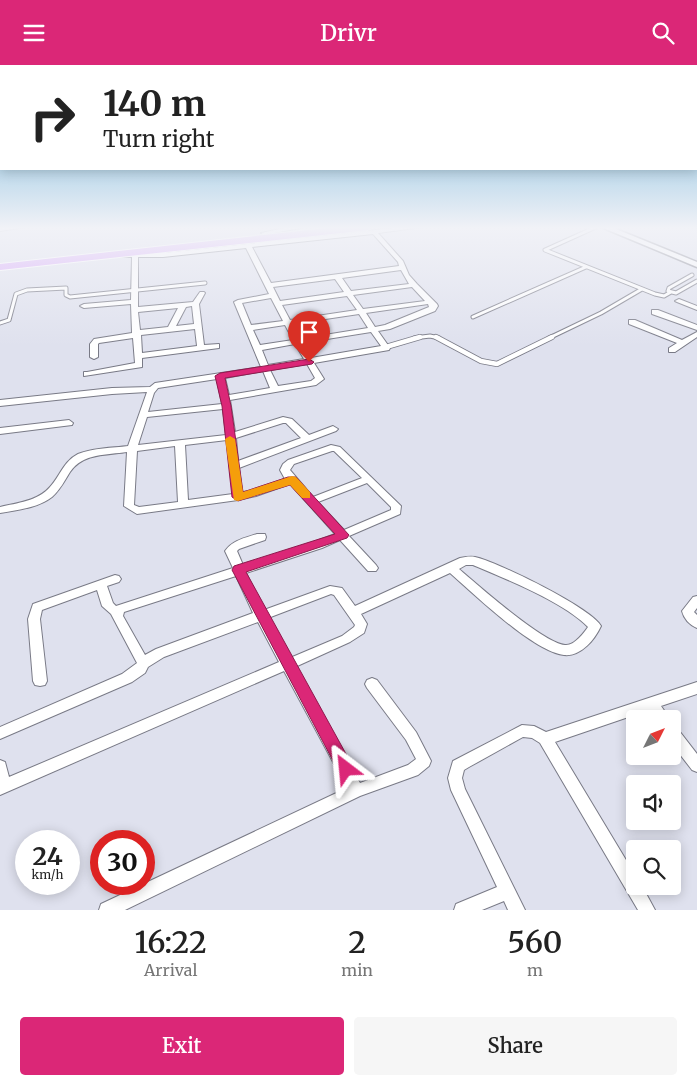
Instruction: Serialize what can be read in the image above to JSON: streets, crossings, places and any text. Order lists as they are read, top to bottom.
{
  "north": "top right",
  "page": {
    "header": "Drivr",
    "turn": ["140 m", "Turn right"],
    "speed": "24 km/h",
    "limit": "30",
    "eta": [
      "16:22",
      "Arrival",
      "2",
      "min",
      "560",
      "m"
    ],
    "buttons": ["Exit", "Share"]
  }
}
